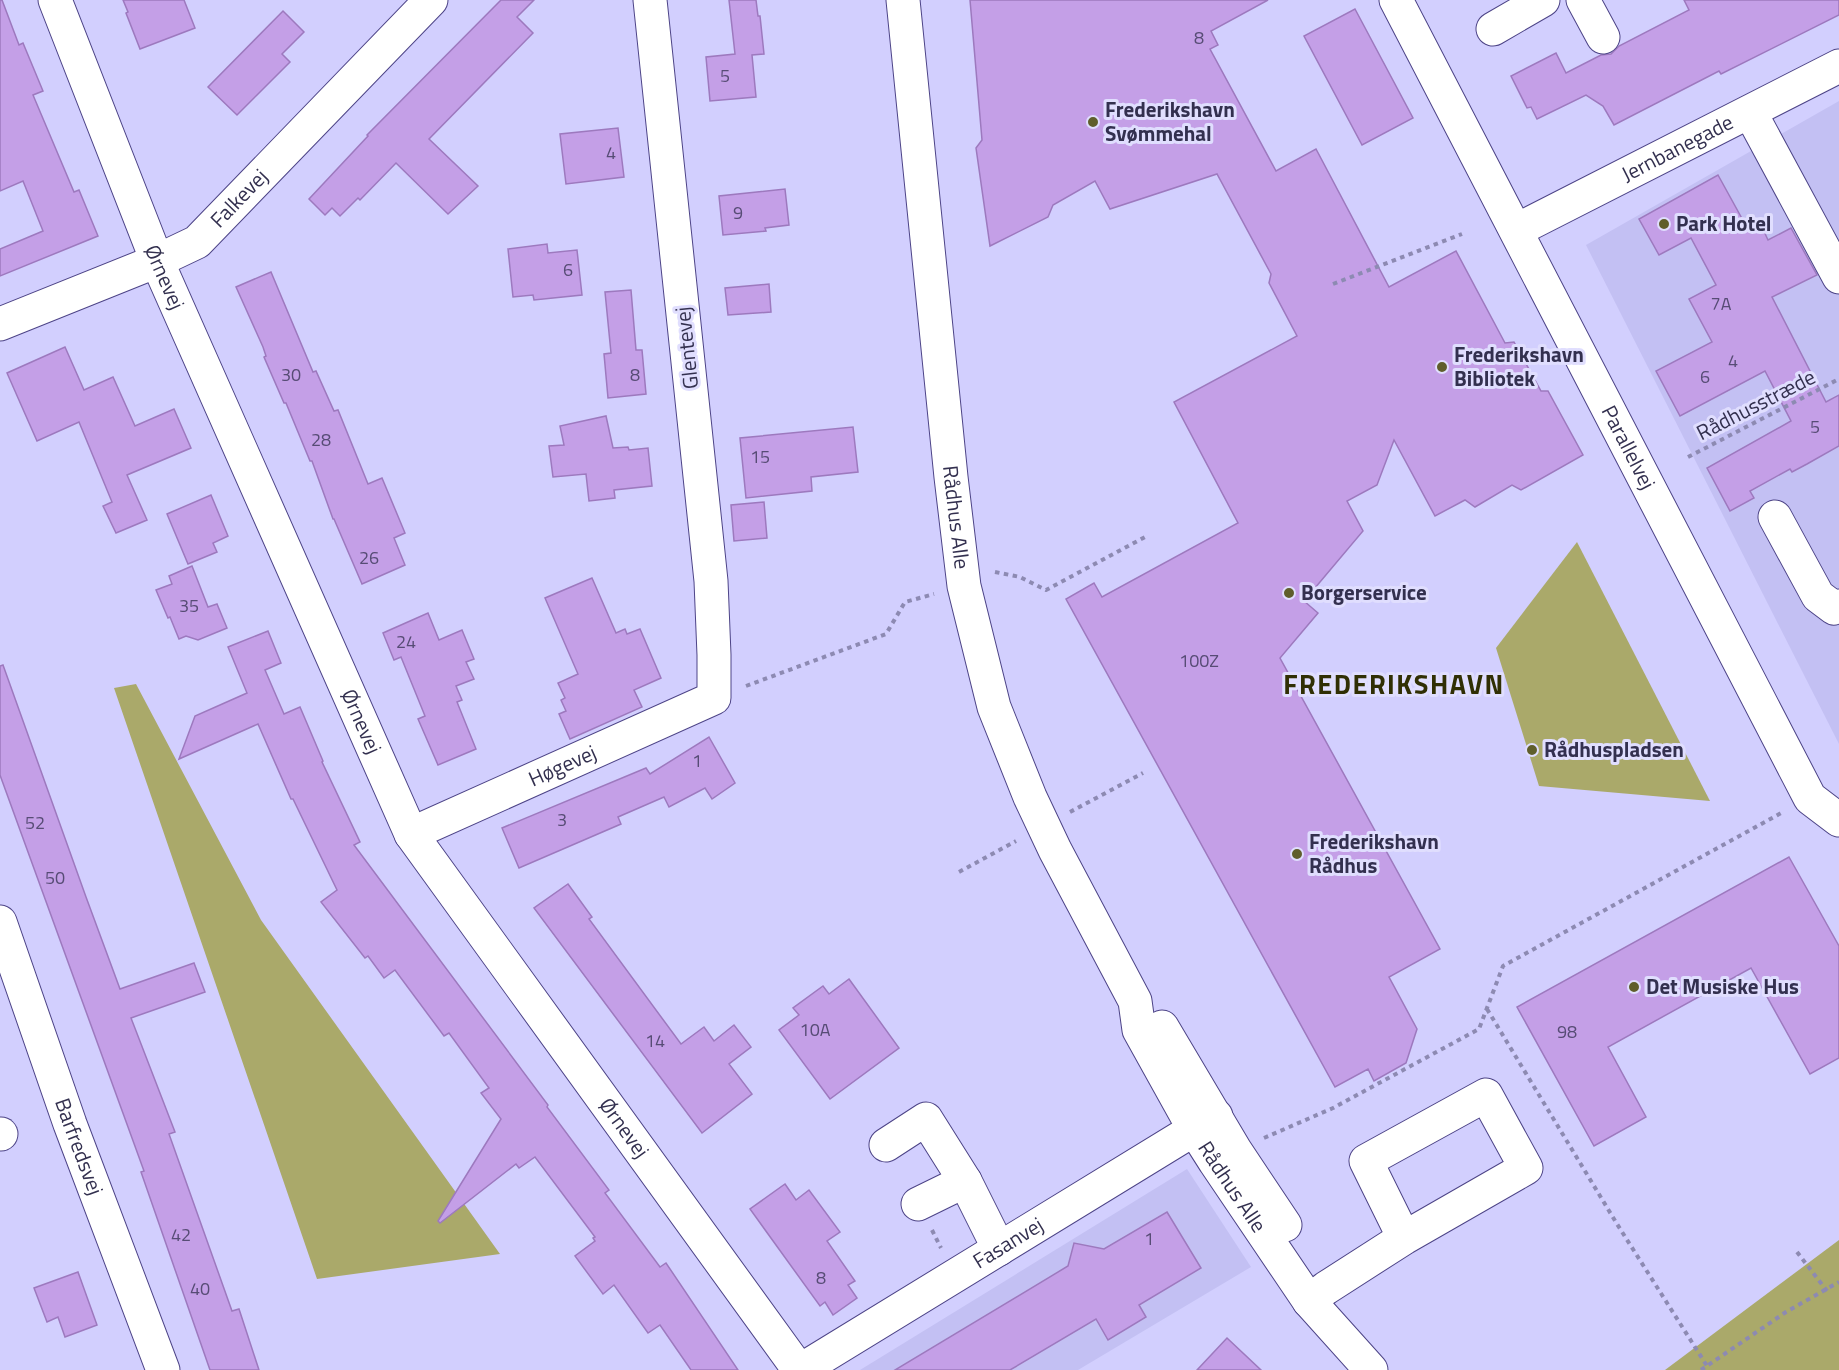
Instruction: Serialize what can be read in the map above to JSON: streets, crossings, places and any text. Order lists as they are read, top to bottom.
{
  "streets": {
    "street": [
      "Jernbanegade",
      "Falkevej",
      "Ørnevej",
      "Glentevej",
      "Parallelvej",
      "Rådhus Alle",
      "Høgevej",
      "Barfredsvej",
      "Fasanvej"
    ],
    "path": ["Rådhusstræde"]
  },
  "crossings": [
    ["Jernbanegade", "Parallelvej"],
    ["Falkevej", "Ørnevej"],
    ["Ørnevej", "Høgevej"],
    ["Ørnevej", "Fasanvej"],
    ["Glentevej", "Høgevej"],
    ["Rådhus Alle", "Fasanvej"]
  ],
  "districts": ["FREDERIKSHAVN"],
  "places": [
    "Frederikshavn Svømmehal",
    "Park Hotel",
    "Frederikshavn Bibliotek",
    "Borgerservice",
    "Rådhuspladsen",
    "Frederikshavn Rådhus",
    "Det Musiske Hus"
  ],
  "house_numbers": [
    "8",
    "5",
    "4",
    "9",
    "6",
    "7A",
    "4",
    "30",
    "8",
    "6",
    "5",
    "28",
    "15",
    "26",
    "35",
    "24",
    "100Z",
    "1",
    "3",
    "52",
    "50",
    "10A",
    "98",
    "14",
    "42",
    "1",
    "8",
    "40"
  ]
}
